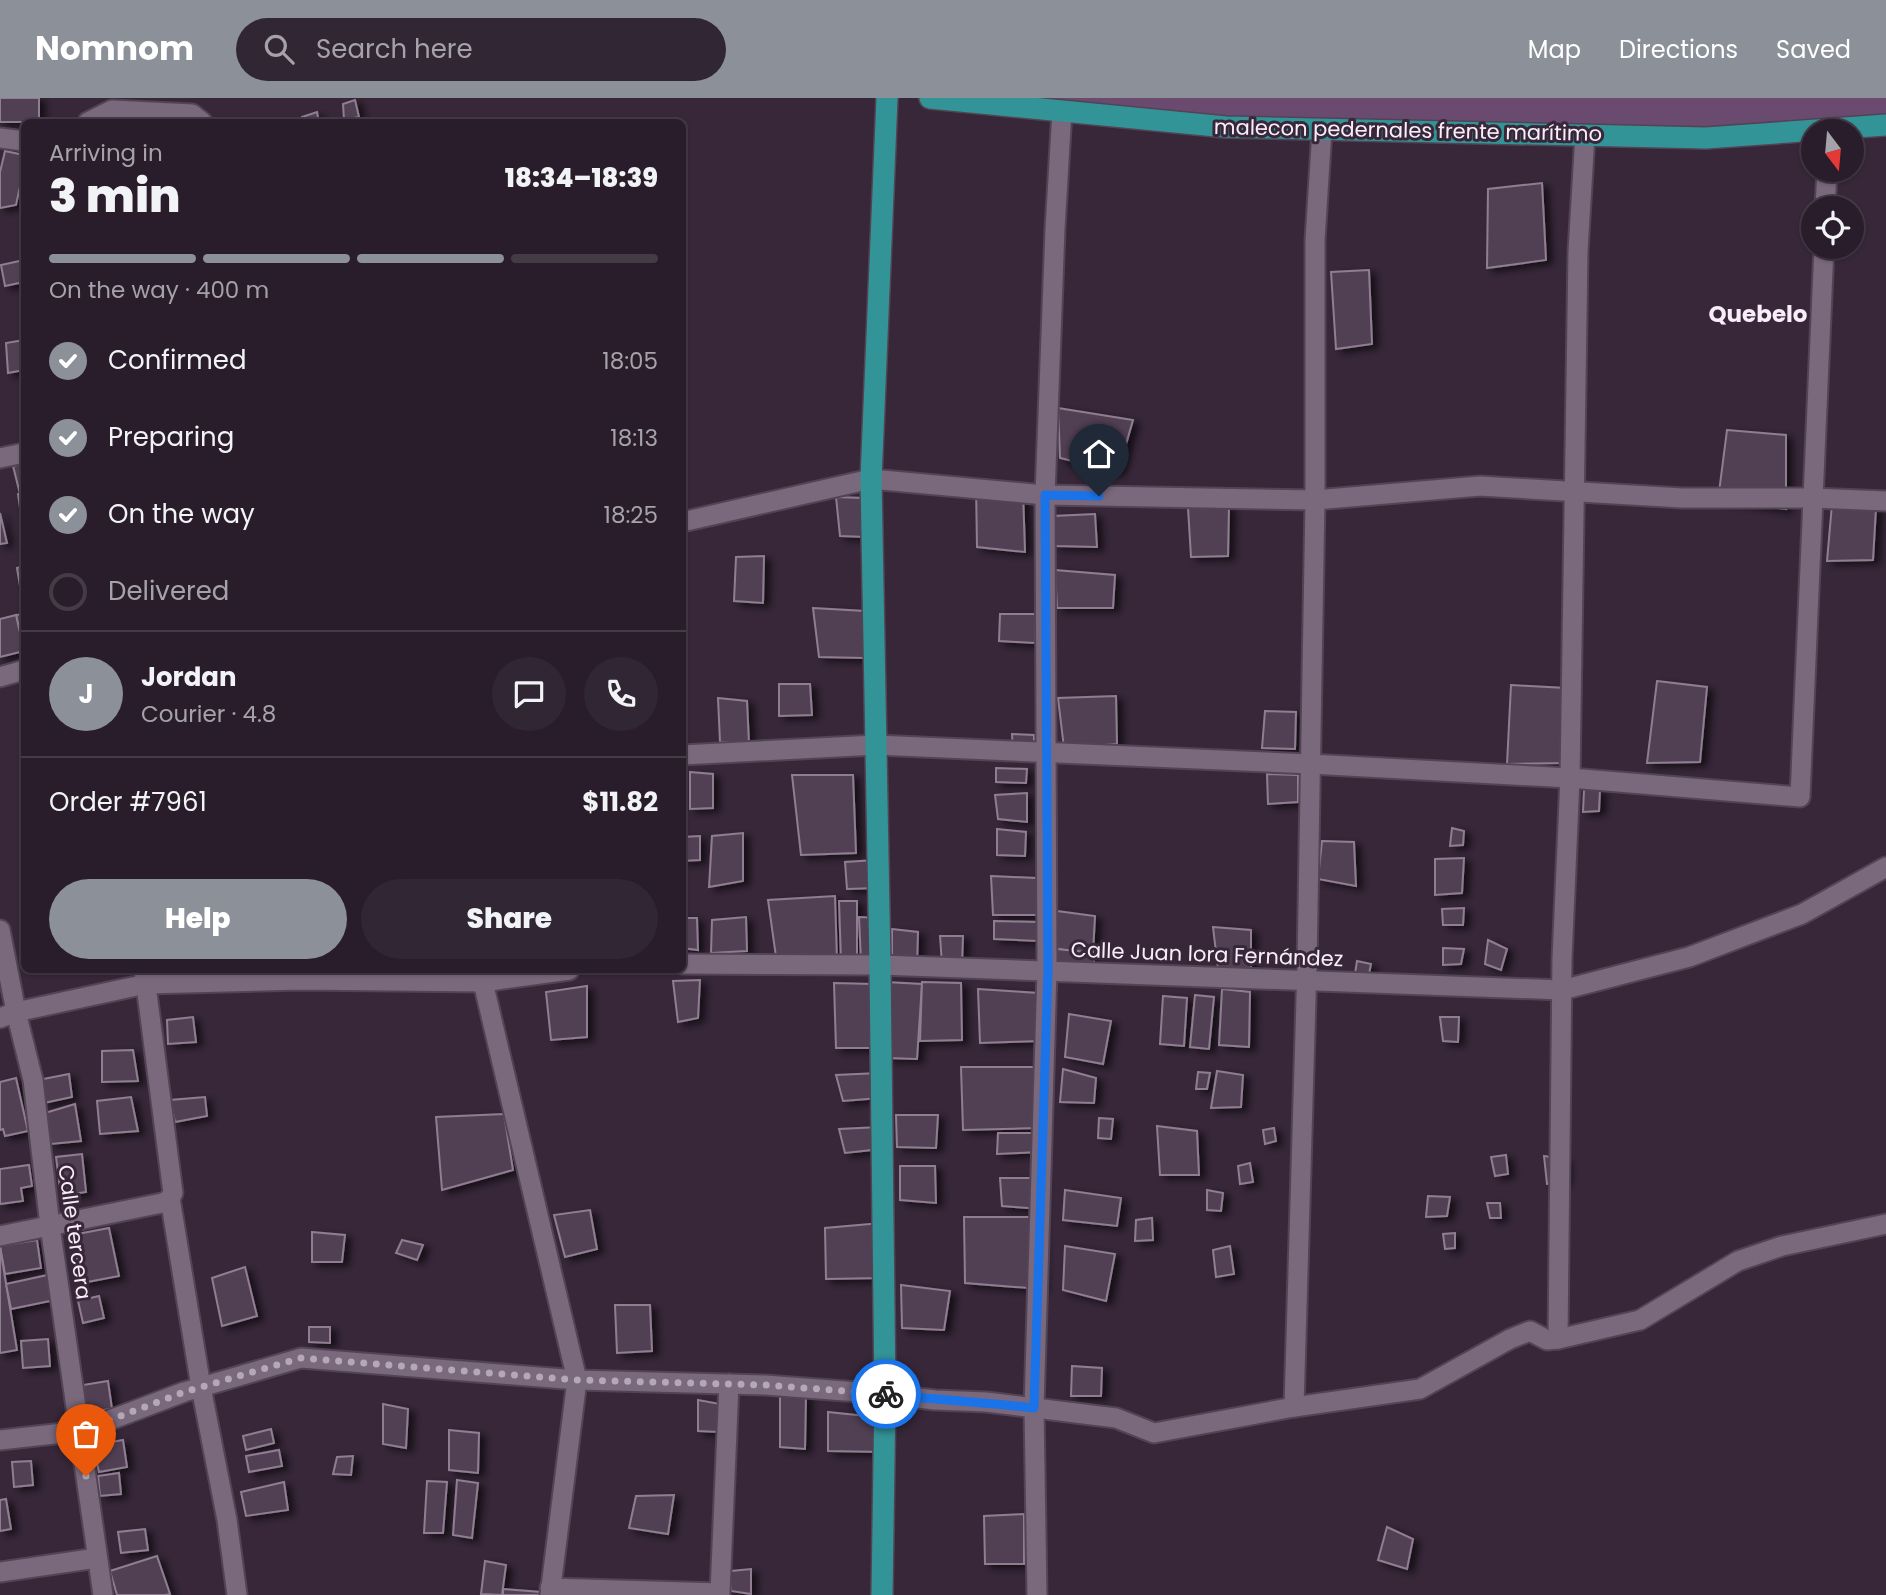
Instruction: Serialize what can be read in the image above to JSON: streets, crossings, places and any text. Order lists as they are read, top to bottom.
{
  "streets": {
    "main road": ["malecon pedernales frente marítimo"],
    "street": ["Calle Juan lora Fernández", "Calle tercera"]
  },
  "districts": ["Quebelo"],
  "north": "bottom",
  "page": {
    "header": "Nomnom",
    "search": "Search here",
    "nav": ["Map", "Directions", "Saved"],
    "heading": ["3 min", "Arriving in", "18:34–18:39"],
    "panel": [
      "Jordan",
      "Courier · 4.8",
      "Order #7961",
      "$11.82"
    ],
    "bar": "On the way · 400 m",
    "list": [
      ["Confirmed", "18:05"],
      ["Preparing", "18:13"],
      ["On the way", "18:25"],
      "Delivered"
    ],
    "round": "J",
    "buttons": ["Help", "Share"]
  }
}
